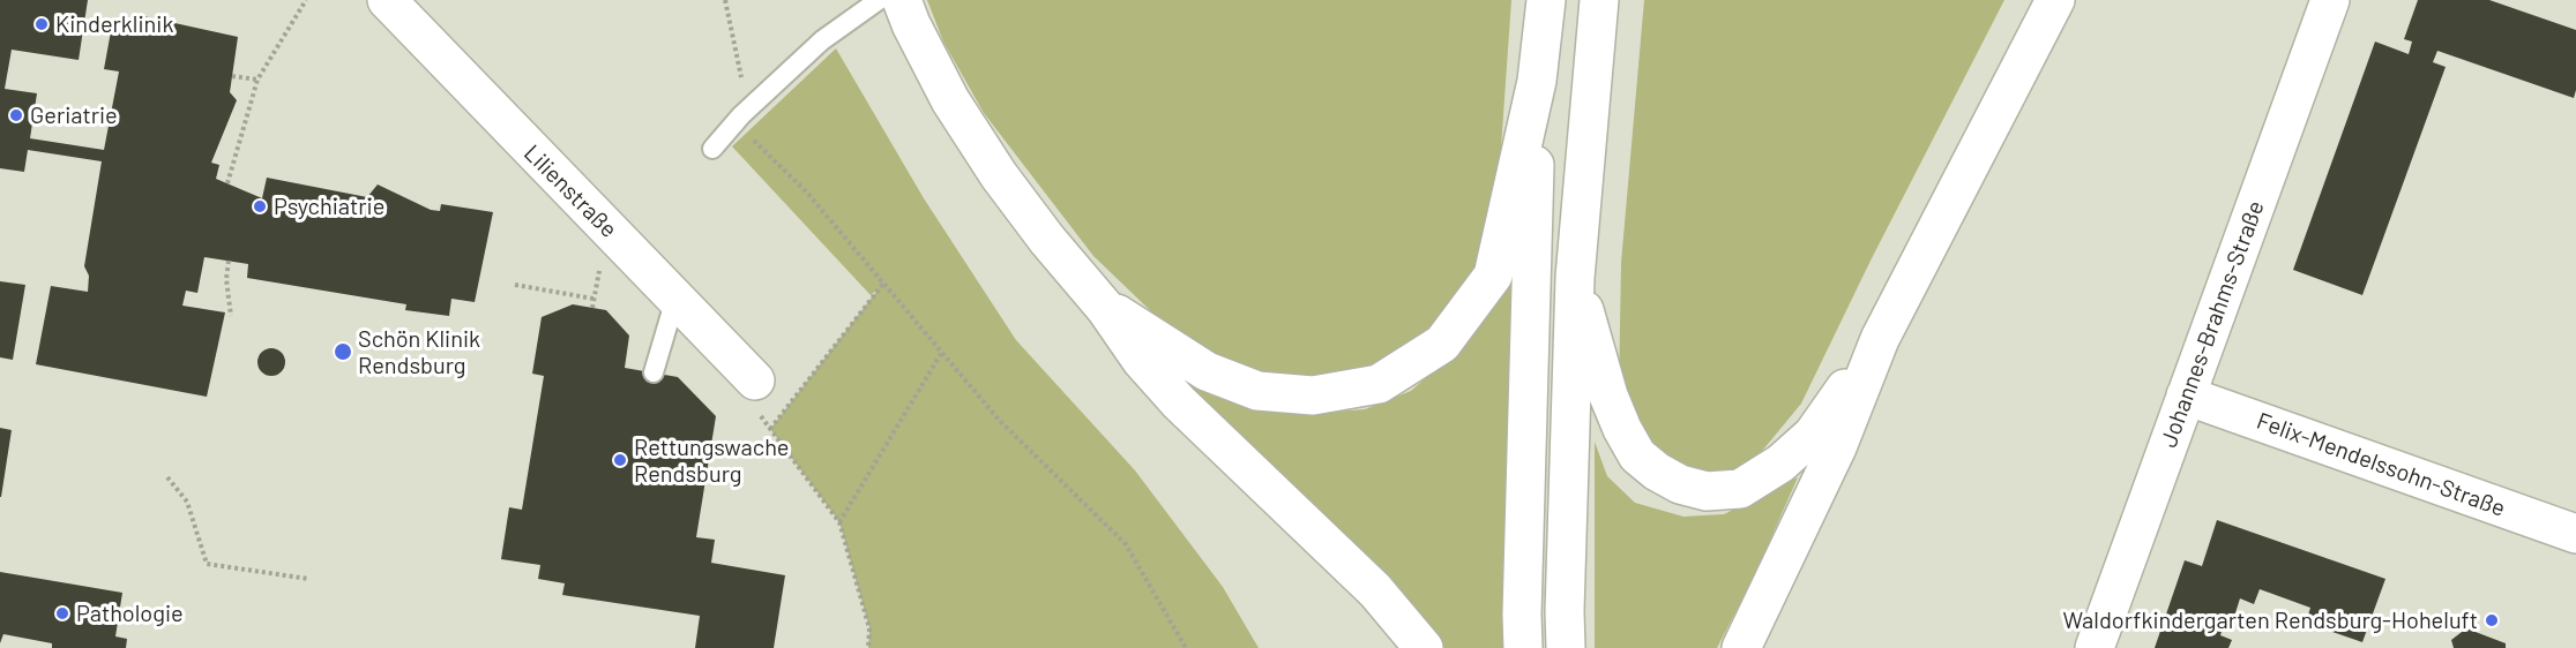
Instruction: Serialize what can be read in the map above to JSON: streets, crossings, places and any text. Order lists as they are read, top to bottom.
{
  "streets": {
    "main road": ["Lilienstraße", "Johannes-Brahms-Straße", "Felix-Mendelssohn-Straße"]
  },
  "crossings": [
    ["Johannes-Brahms-Straße", "Felix-Mendelssohn-Straße"]
  ],
  "places": [
    "Kinderklinik",
    "Geriatrie",
    "Psychiatrie",
    "Schön Klinik Rendsburg",
    "Rettungswache Rendsburg",
    "Pathologie",
    "Waldorfkindergarten Rendsburg-Hoheluft"
  ]
}
